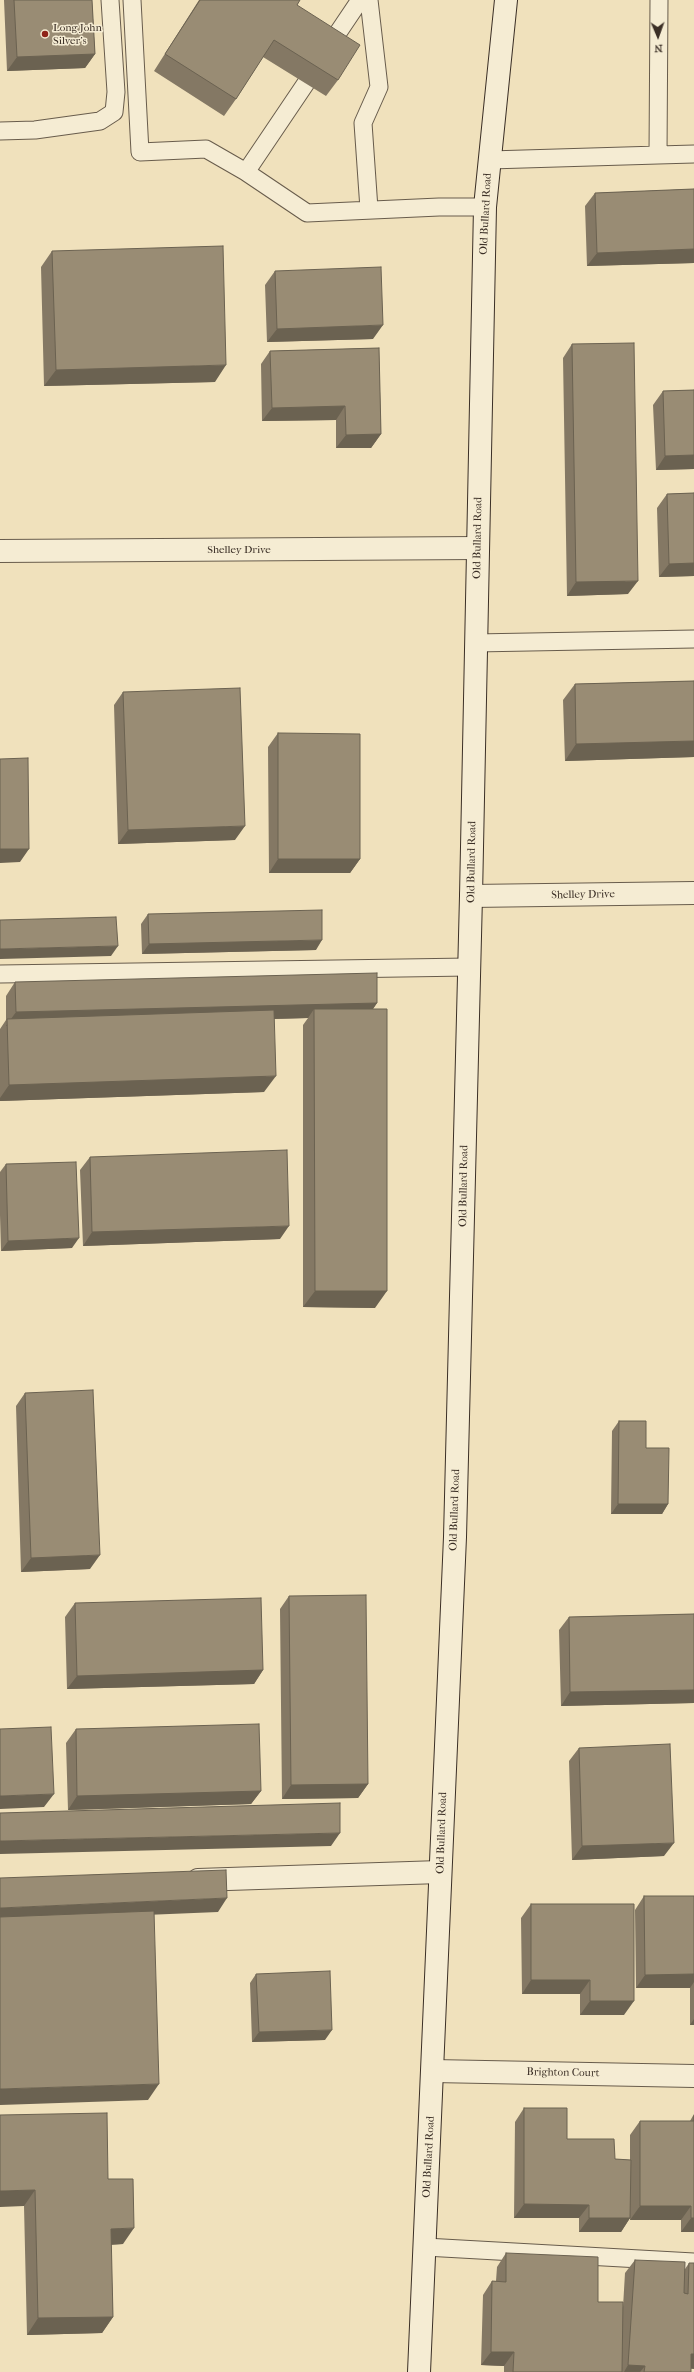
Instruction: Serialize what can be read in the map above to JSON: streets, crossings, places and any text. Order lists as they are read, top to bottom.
{
  "streets": {
    "street": ["Old Bullard Road", "Shelley Drive", "Brighton Court"]
  },
  "crossings": [
    ["Old Bullard Road", "Shelley Drive"],
    ["Old Bullard Road", "Brighton Court"]
  ],
  "places": ["Long John Silver's"],
  "north": "bottom"
}
